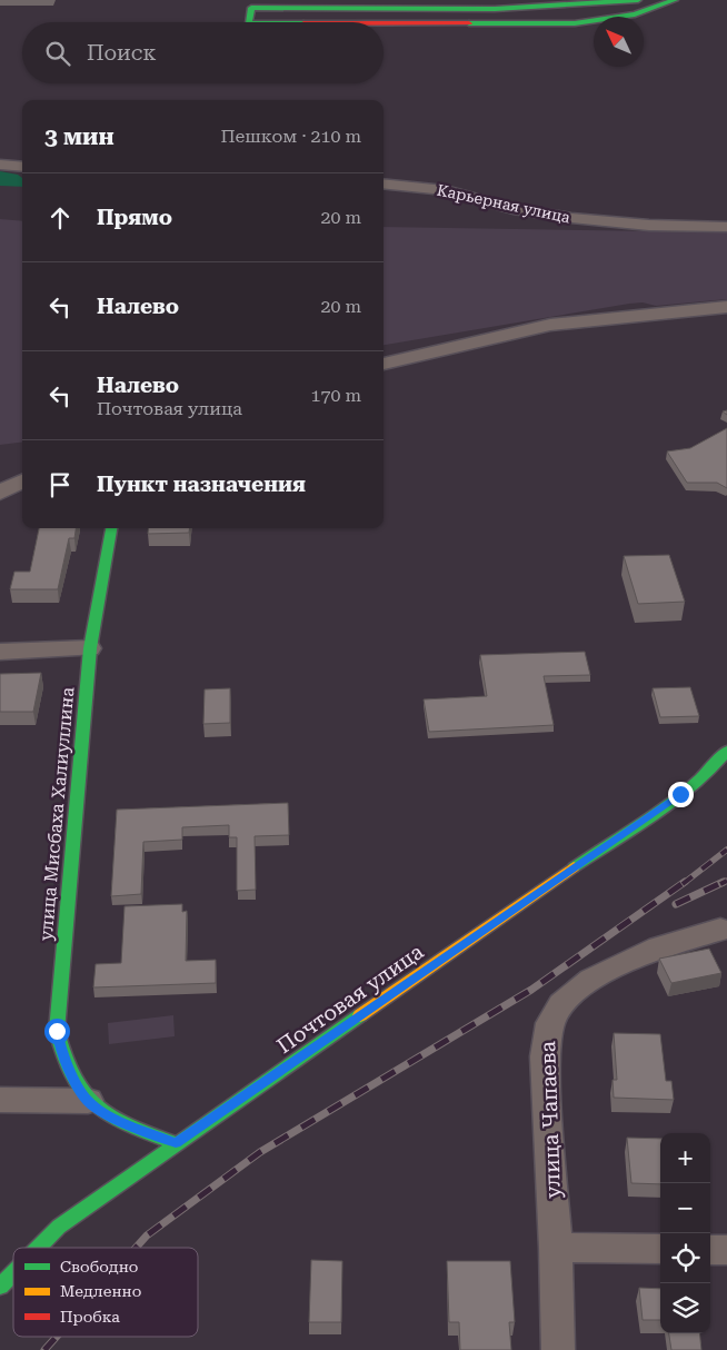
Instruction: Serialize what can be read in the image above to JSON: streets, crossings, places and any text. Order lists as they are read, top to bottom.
{
  "streets": {
    "main road": ["улица Мисбаха Халиуллина", "Почтовая улица"],
    "street": ["Карьерная улица", "улица Чапаева"]
  },
  "legend": ["Свободно", "Медленно", "Пробка"],
  "north": "top left",
  "page": {
    "search": "Поиск",
    "heading": ["3 мин", "Пешком · 210 m"],
    "list": [
      ["Прямо", "20 m"],
      ["Налево", "20 m"],
      ["Налево", "Почтовая улица", "170 m"],
      "Пункт назначения"
    ],
    "map_buttons": ["+", "−"]
  }
}
